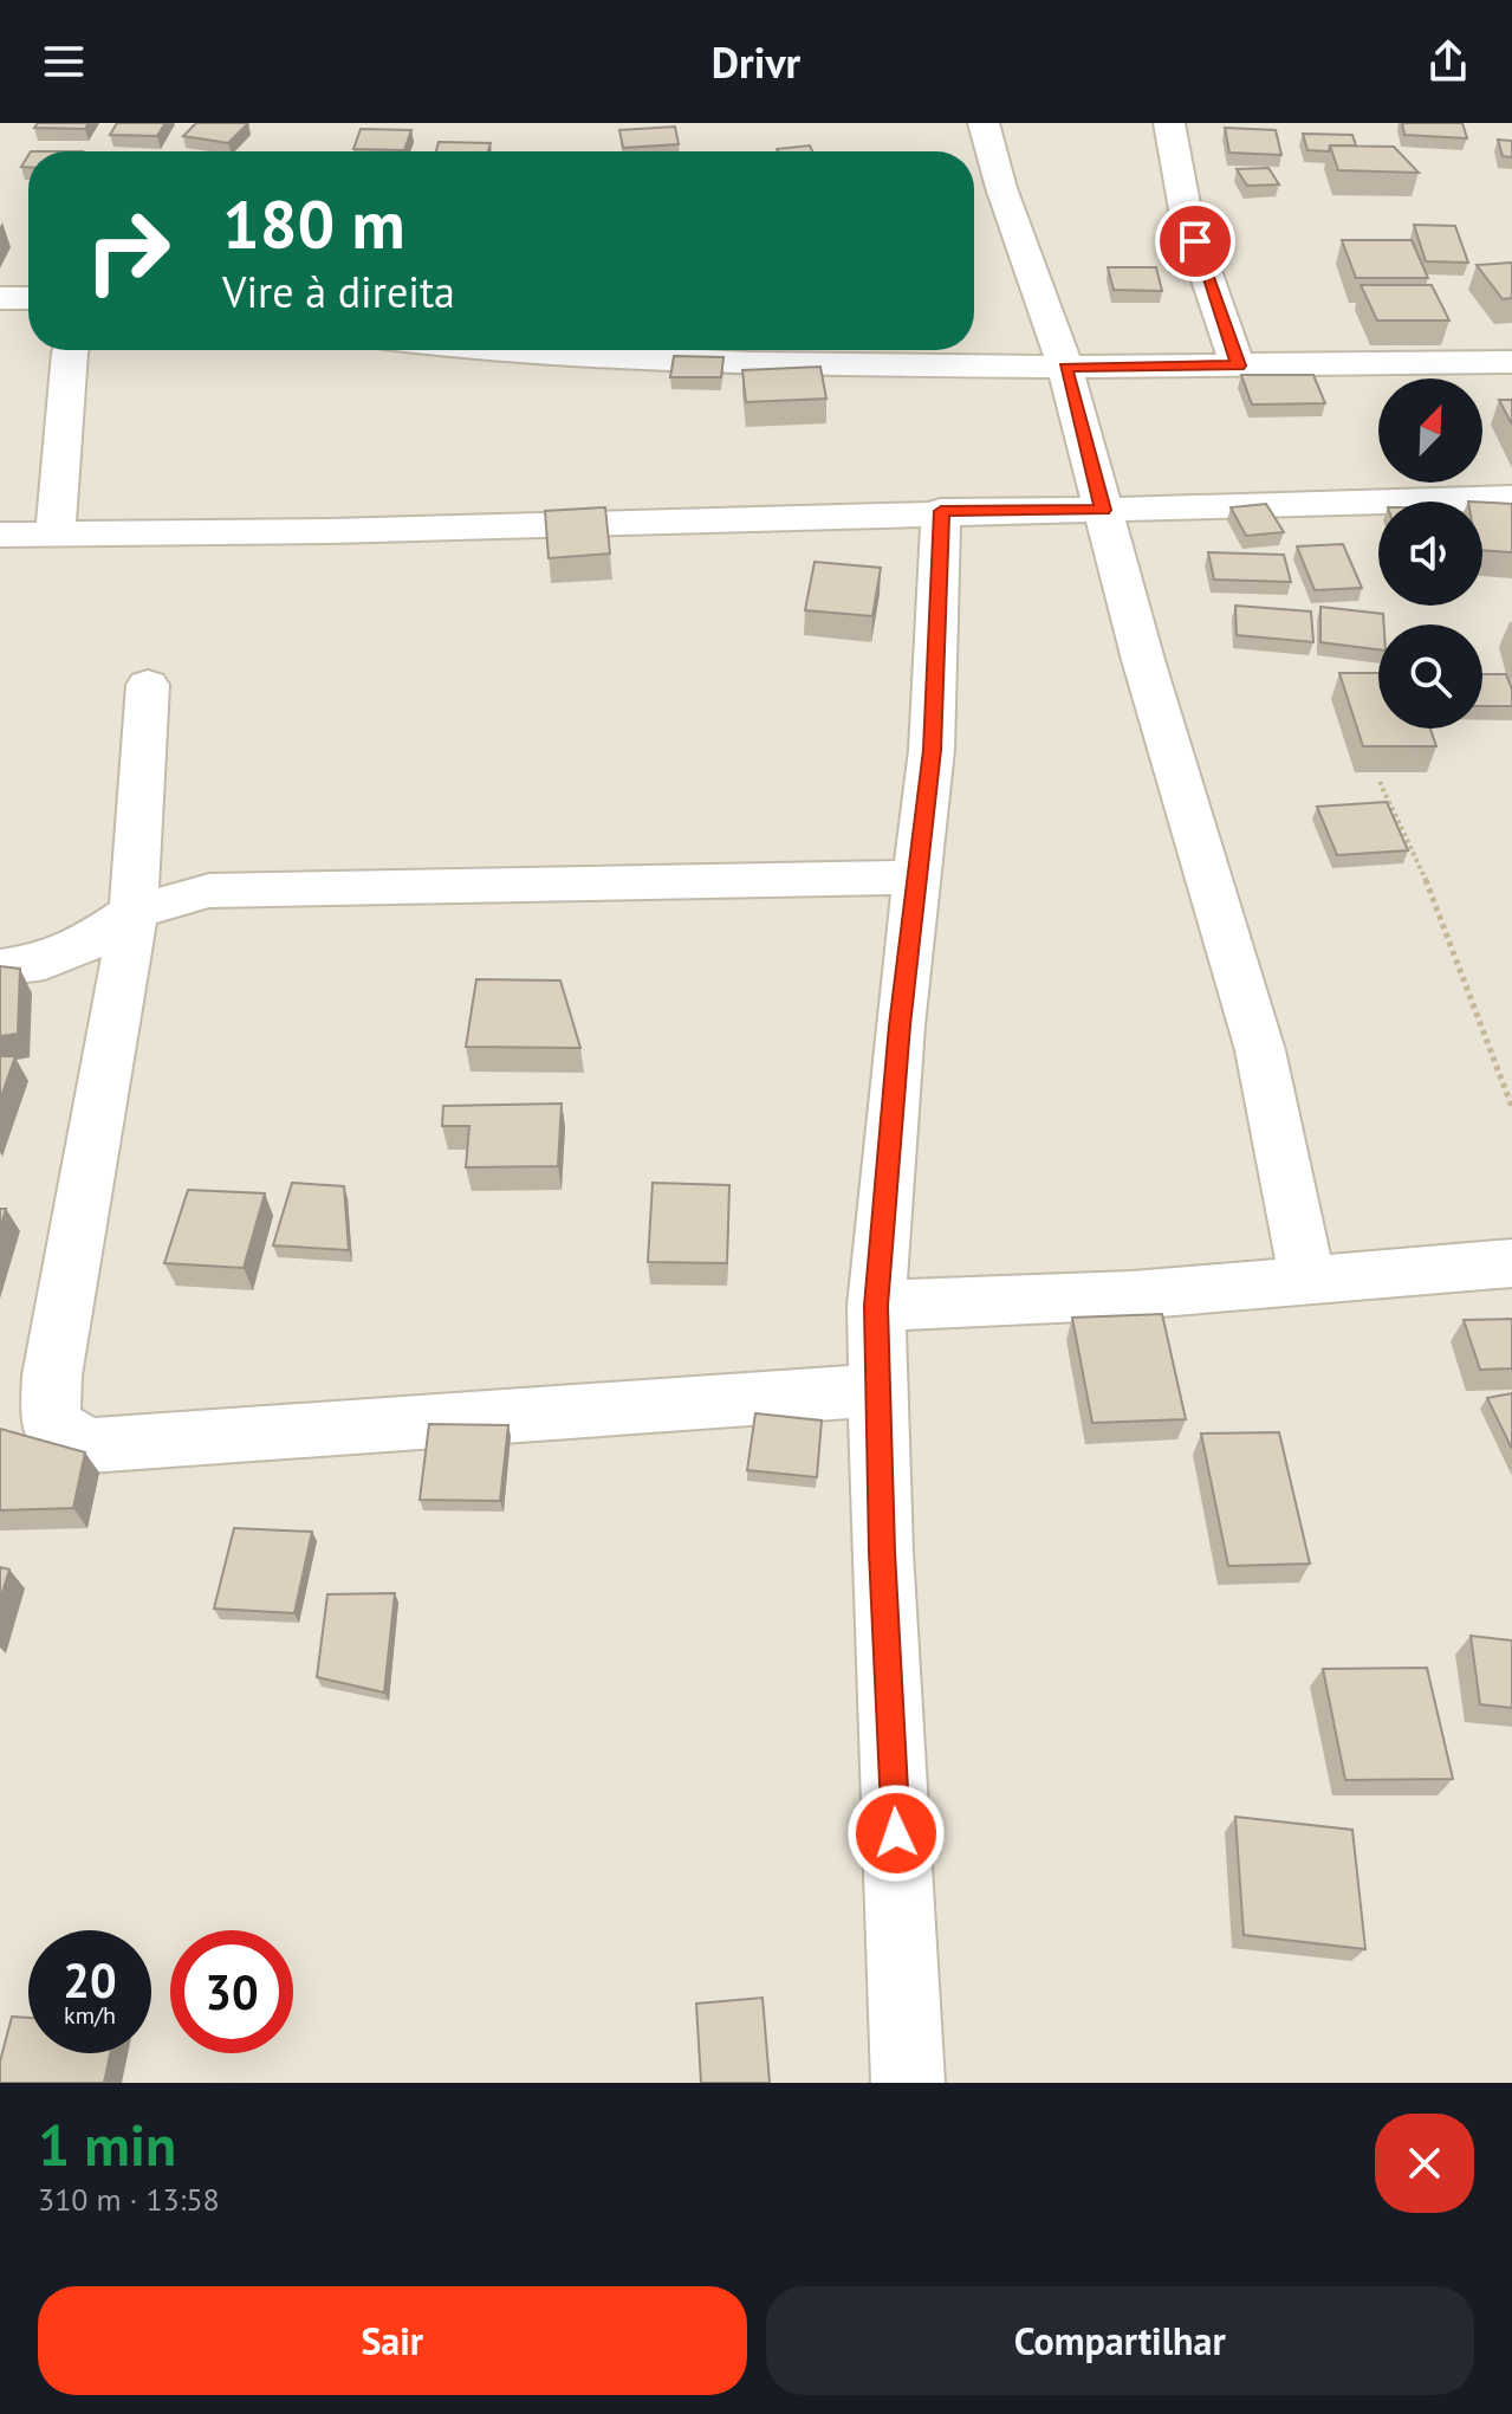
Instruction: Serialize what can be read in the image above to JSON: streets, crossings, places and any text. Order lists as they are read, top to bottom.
{
  "north": "top right",
  "page": {
    "header": "Drivr",
    "turn": ["180 m", "Vire à direita"],
    "speed": "20 km/h",
    "limit": "30",
    "heading": ["1 min", "310 m · 13:58"],
    "buttons": ["Sair", "Compartilhar"]
  }
}
